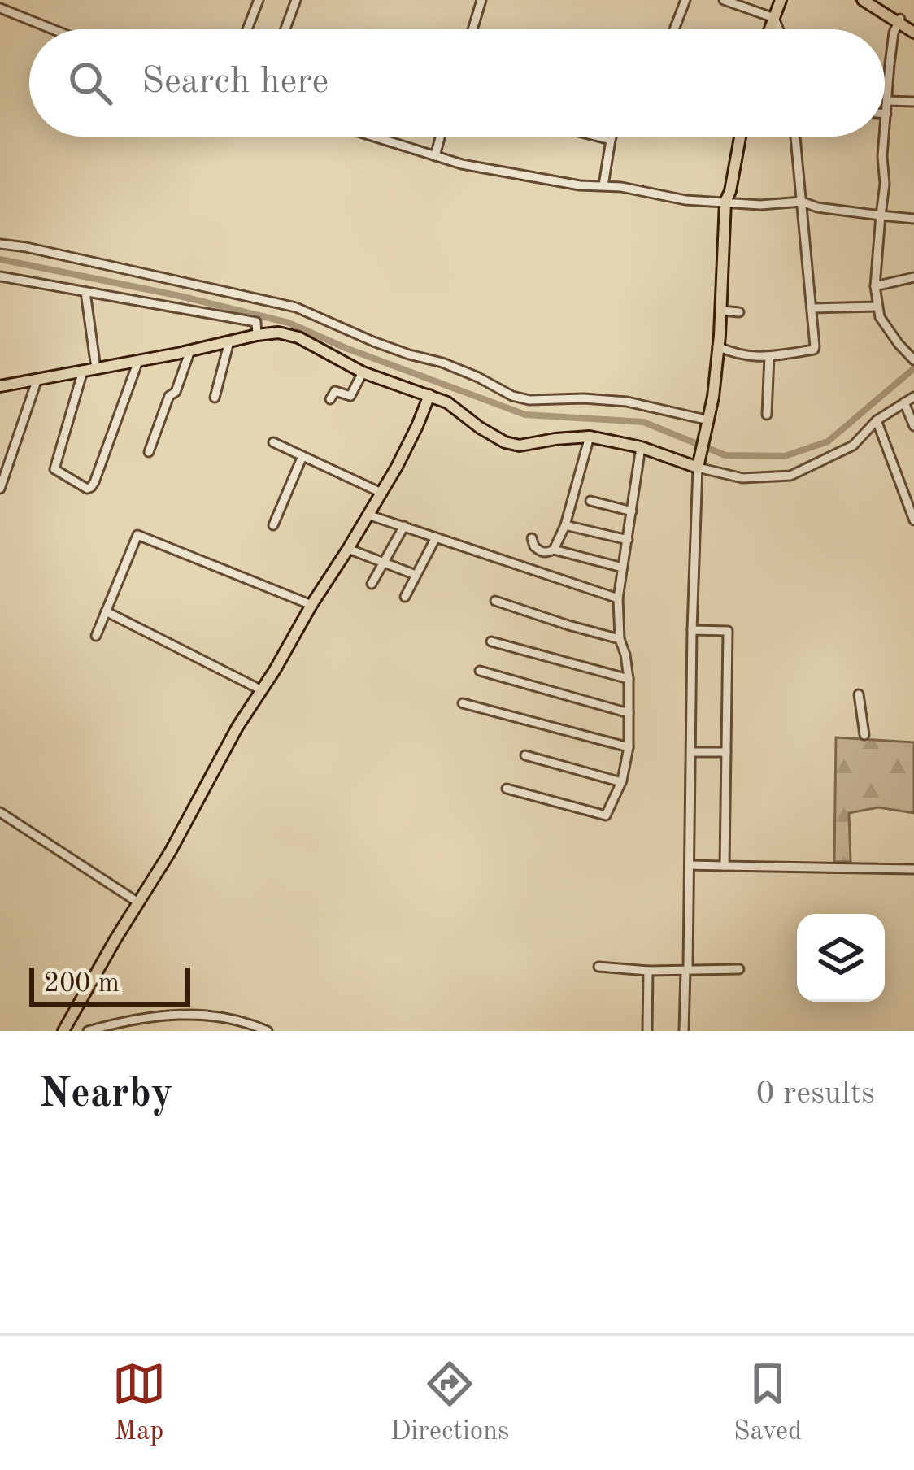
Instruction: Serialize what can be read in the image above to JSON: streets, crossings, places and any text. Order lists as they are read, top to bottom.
{
  "scale_bar": "200 m",
  "page": {
    "search": "Search here",
    "scale": "200 m",
    "heading": ["Nearby", "0 results"],
    "nav": ["Map", "Directions", "Saved"]
  }
}
